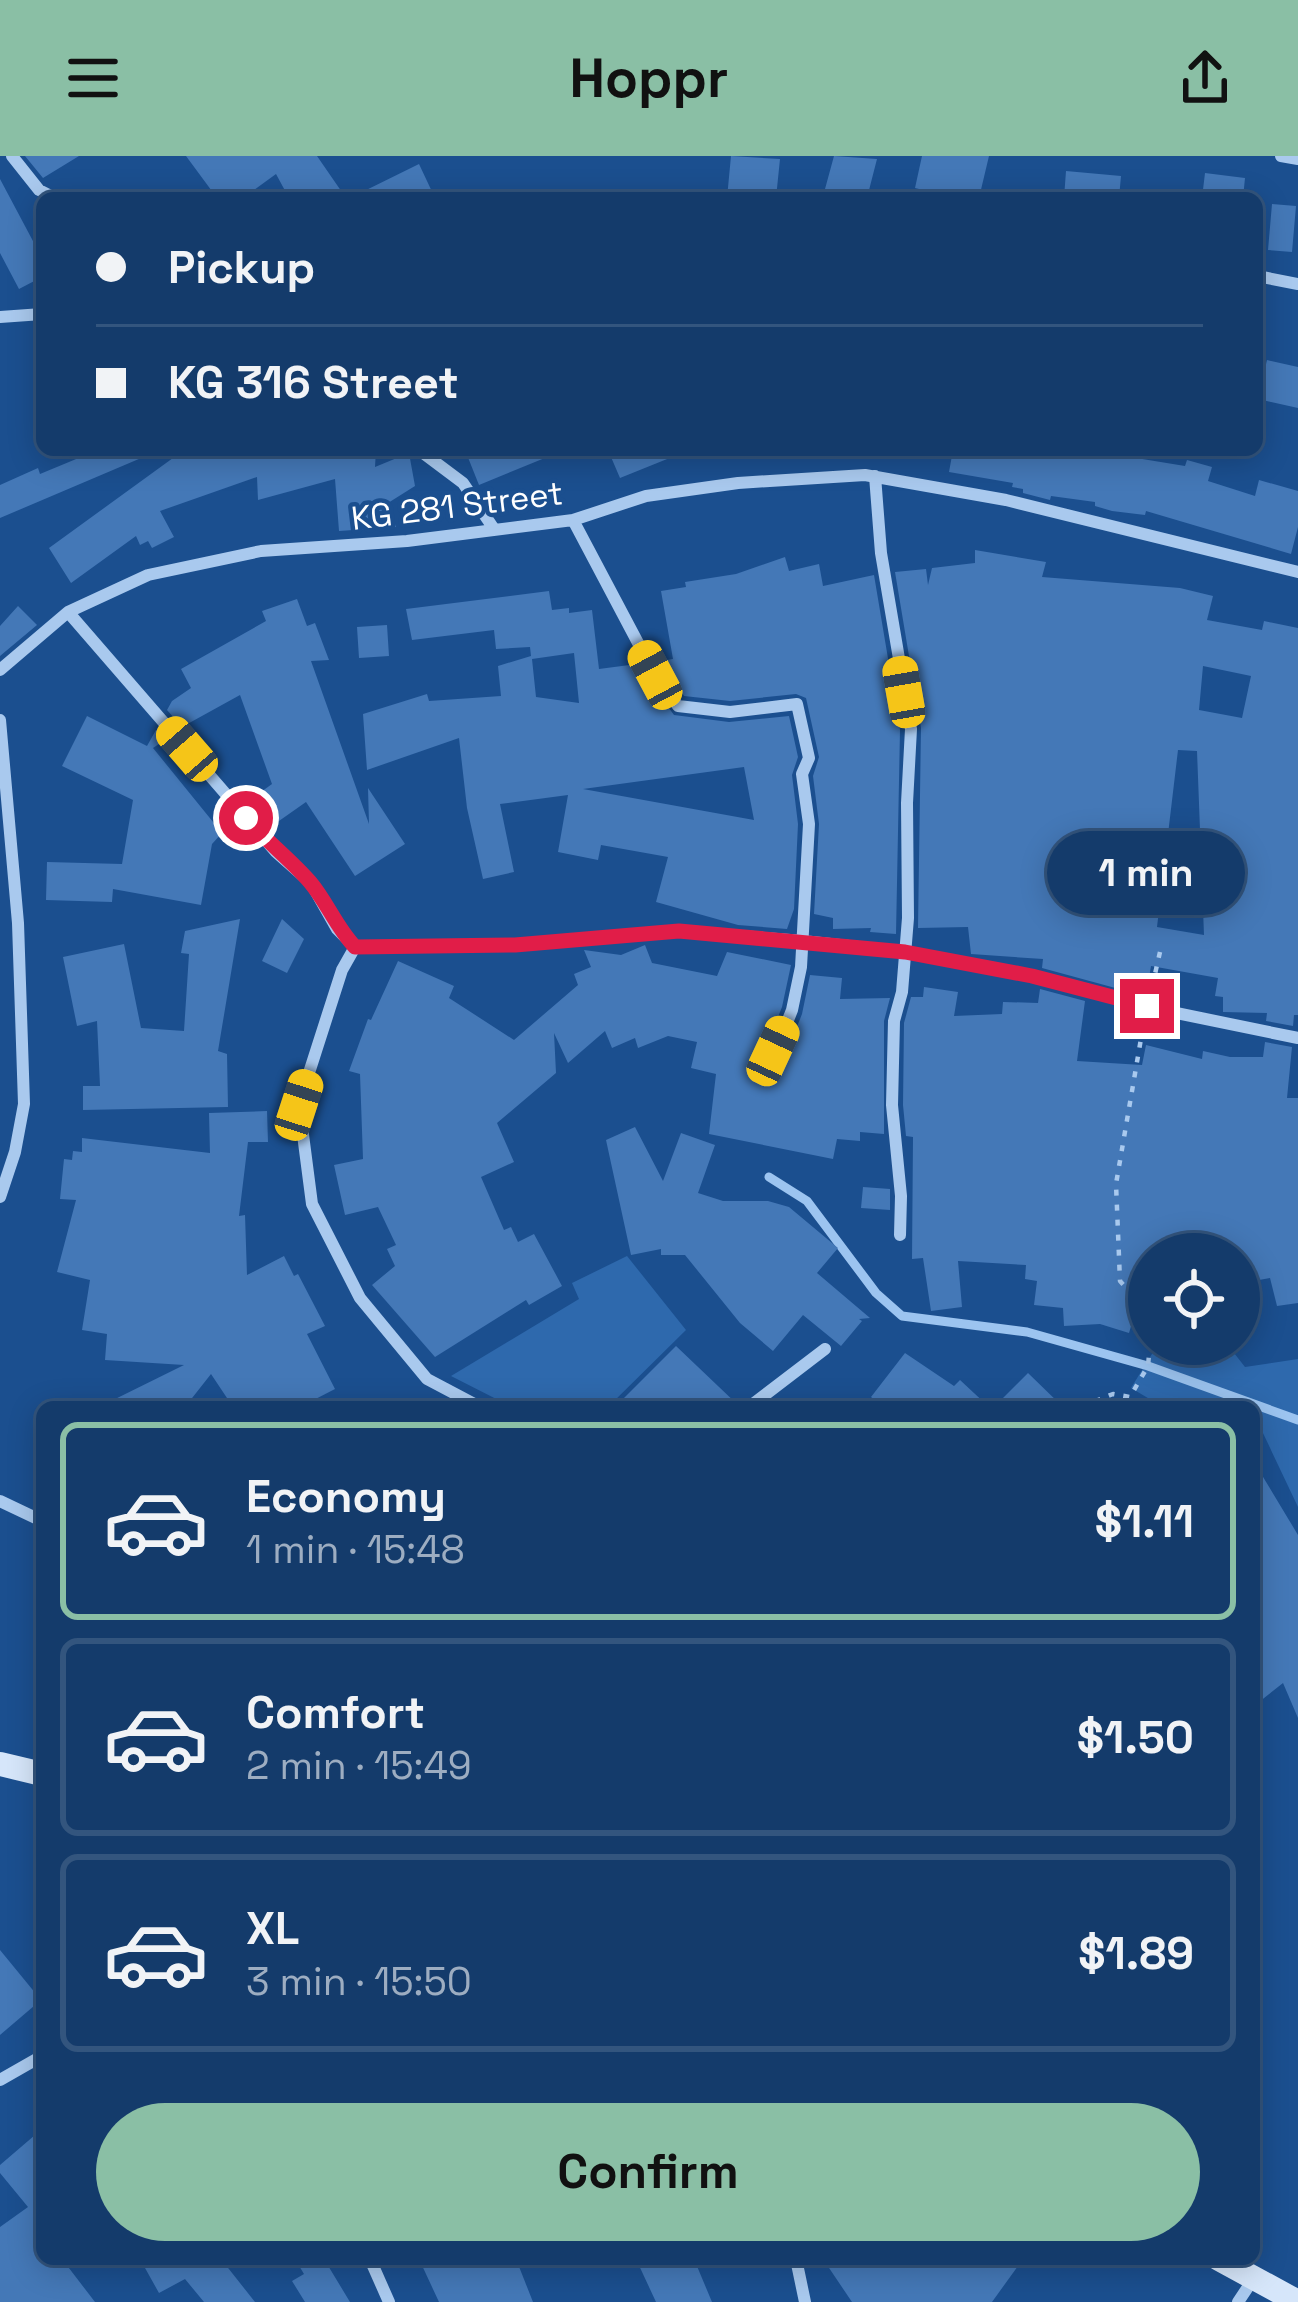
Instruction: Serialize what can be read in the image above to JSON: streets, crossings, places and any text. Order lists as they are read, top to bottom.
{
  "streets": {
    "street": ["KG 281 Street"]
  },
  "page": {
    "header": "Hoppr",
    "banner": ["Pickup", "KG 316 Street"],
    "bubble": "1 min",
    "list": [
      {
        "name": "Economy",
        "note": "1 min · 15:48",
        "value": "$1.11"
      },
      {
        "name": "Comfort",
        "note": "2 min · 15:49",
        "value": "$1.50"
      },
      {
        "name": "XL",
        "note": "3 min · 15:50",
        "value": "$1.89"
      }
    ],
    "buttons": "Confirm"
  }
}
